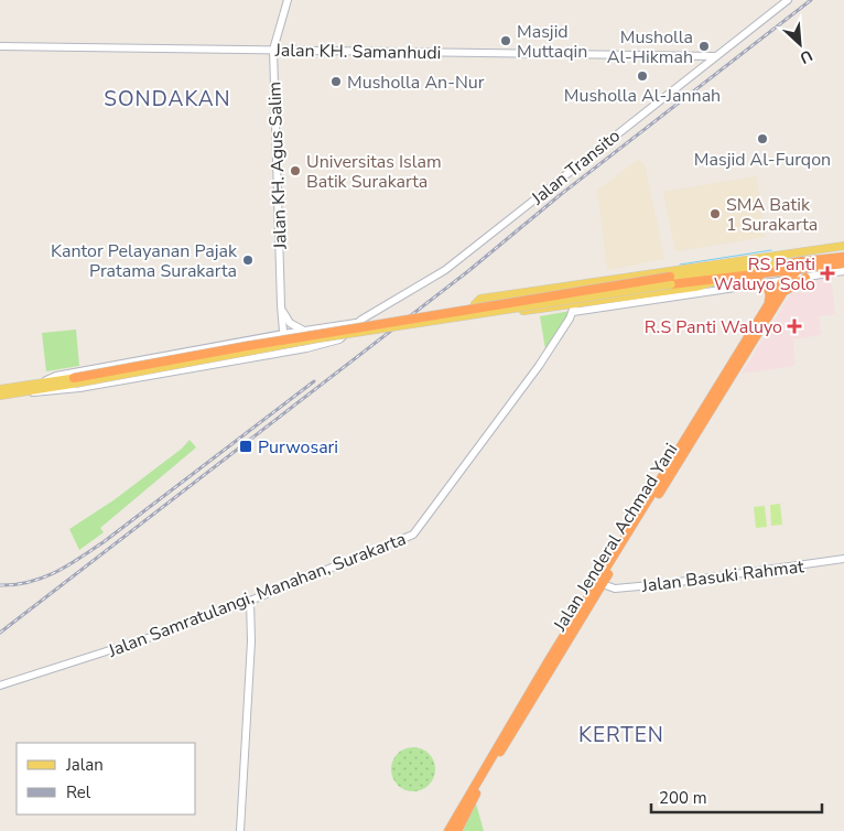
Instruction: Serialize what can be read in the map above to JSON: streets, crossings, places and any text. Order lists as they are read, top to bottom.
{
  "streets": {
    "highway": ["Jalan Jenderal Achmad Yani"],
    "main road": [
      "Jalan KH. Samanhudi",
      "Jalan KH. Agus Salim",
      "Jalan Transito",
      "Jalan Basuki Rahmat",
      "Jalan Samratulangi, Manahan, Surakarta"
    ]
  },
  "crossings": [
    ["Jalan KH. Samanhudi", "Jalan KH. Agus Salim"],
    ["Jalan KH. Samanhudi", "Jalan Transito"],
    ["Jalan Jenderal Achmad Yani", "Jalan Basuki Rahmat"]
  ],
  "districts": ["SONDAKAN", "KERTEN"],
  "places": {
    "other": [
      "Masjid Muttaqin",
      "Musholla Al-Hikmah",
      "Musholla Al-Jannah",
      "Musholla An-Nur",
      "Masjid Al-Furqon",
      "Universitas Islam Batik Surakarta",
      "SMA Batik 1 Surakarta",
      "Kantor Pelayanan Pajak Pratama Surakarta"
    ],
    "health": ["RS Panti Waluyo Solo", "R.S Panti Waluyo"],
    "transit": ["Purwosari"]
  },
  "legend": ["Jalan", "Rel"],
  "scale_bar": "200 m",
  "north": "bottom right"
}
